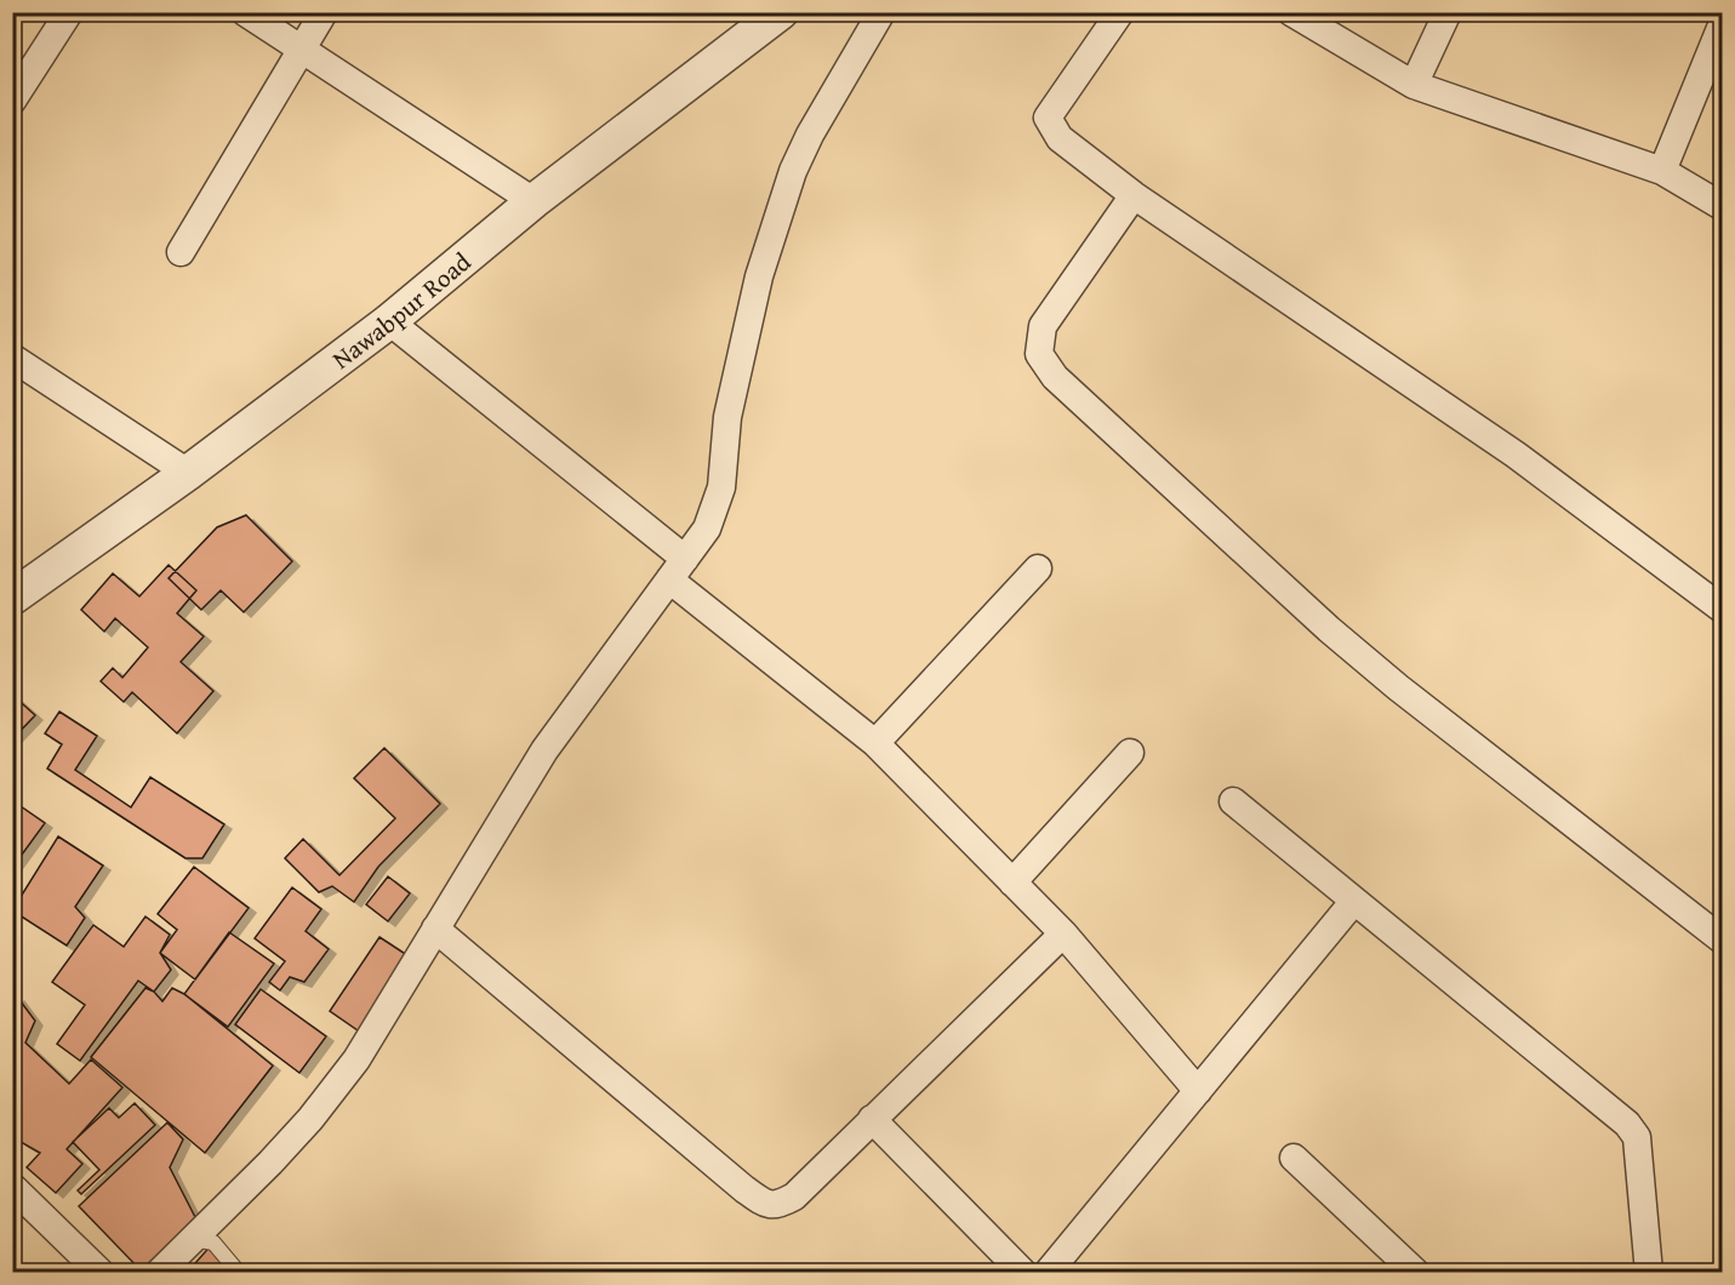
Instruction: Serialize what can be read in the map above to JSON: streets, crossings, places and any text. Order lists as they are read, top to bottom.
{
  "streets": {
    "street": ["Nawabpur Road"]
  }
}
